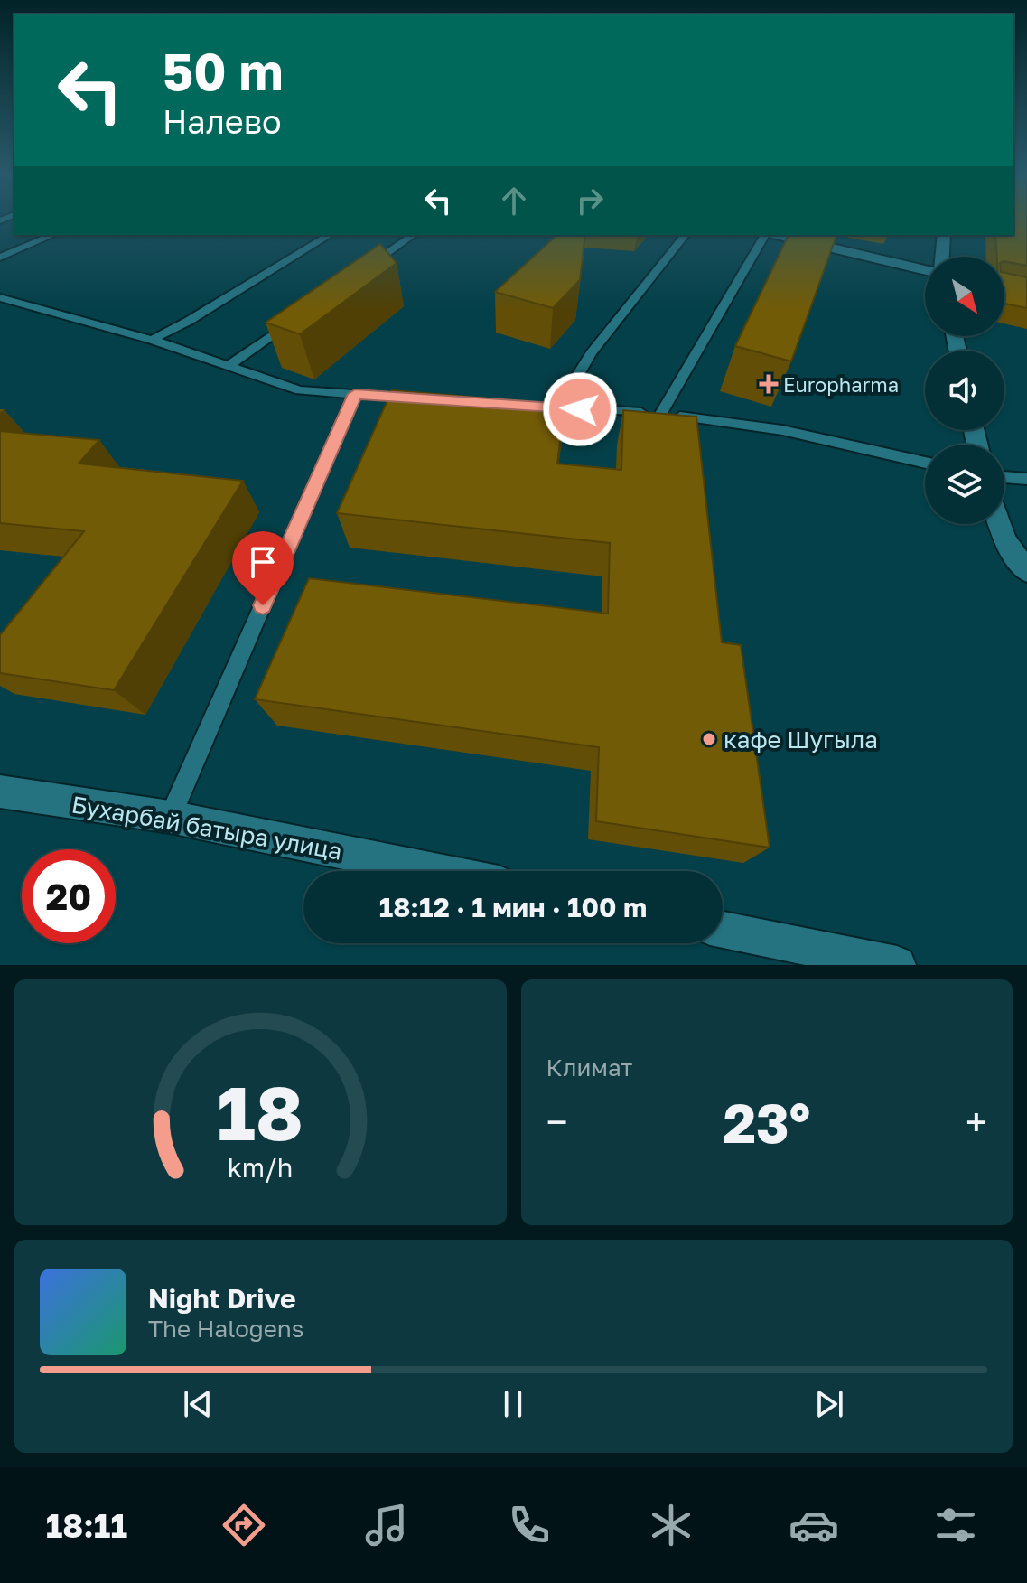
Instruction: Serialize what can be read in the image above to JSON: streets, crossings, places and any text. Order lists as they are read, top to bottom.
{
  "streets": {
    "street": ["Бухарбай батыра улица"]
  },
  "places": {
    "health": ["Europharma"],
    "other": ["кафе Шугыла"]
  },
  "north": "bottom right",
  "page": {
    "turn": ["50 m", "Налево"],
    "limit": "20",
    "trip": "18:12 · 1 мин · 100 m",
    "tile": "Климат",
    "heat": ["−", "23°", "+"],
    "song": ["Night Drive", "The Halogens"],
    "tabs": "18:11",
    "gauge": ["18", "km/h"]
  }
}
